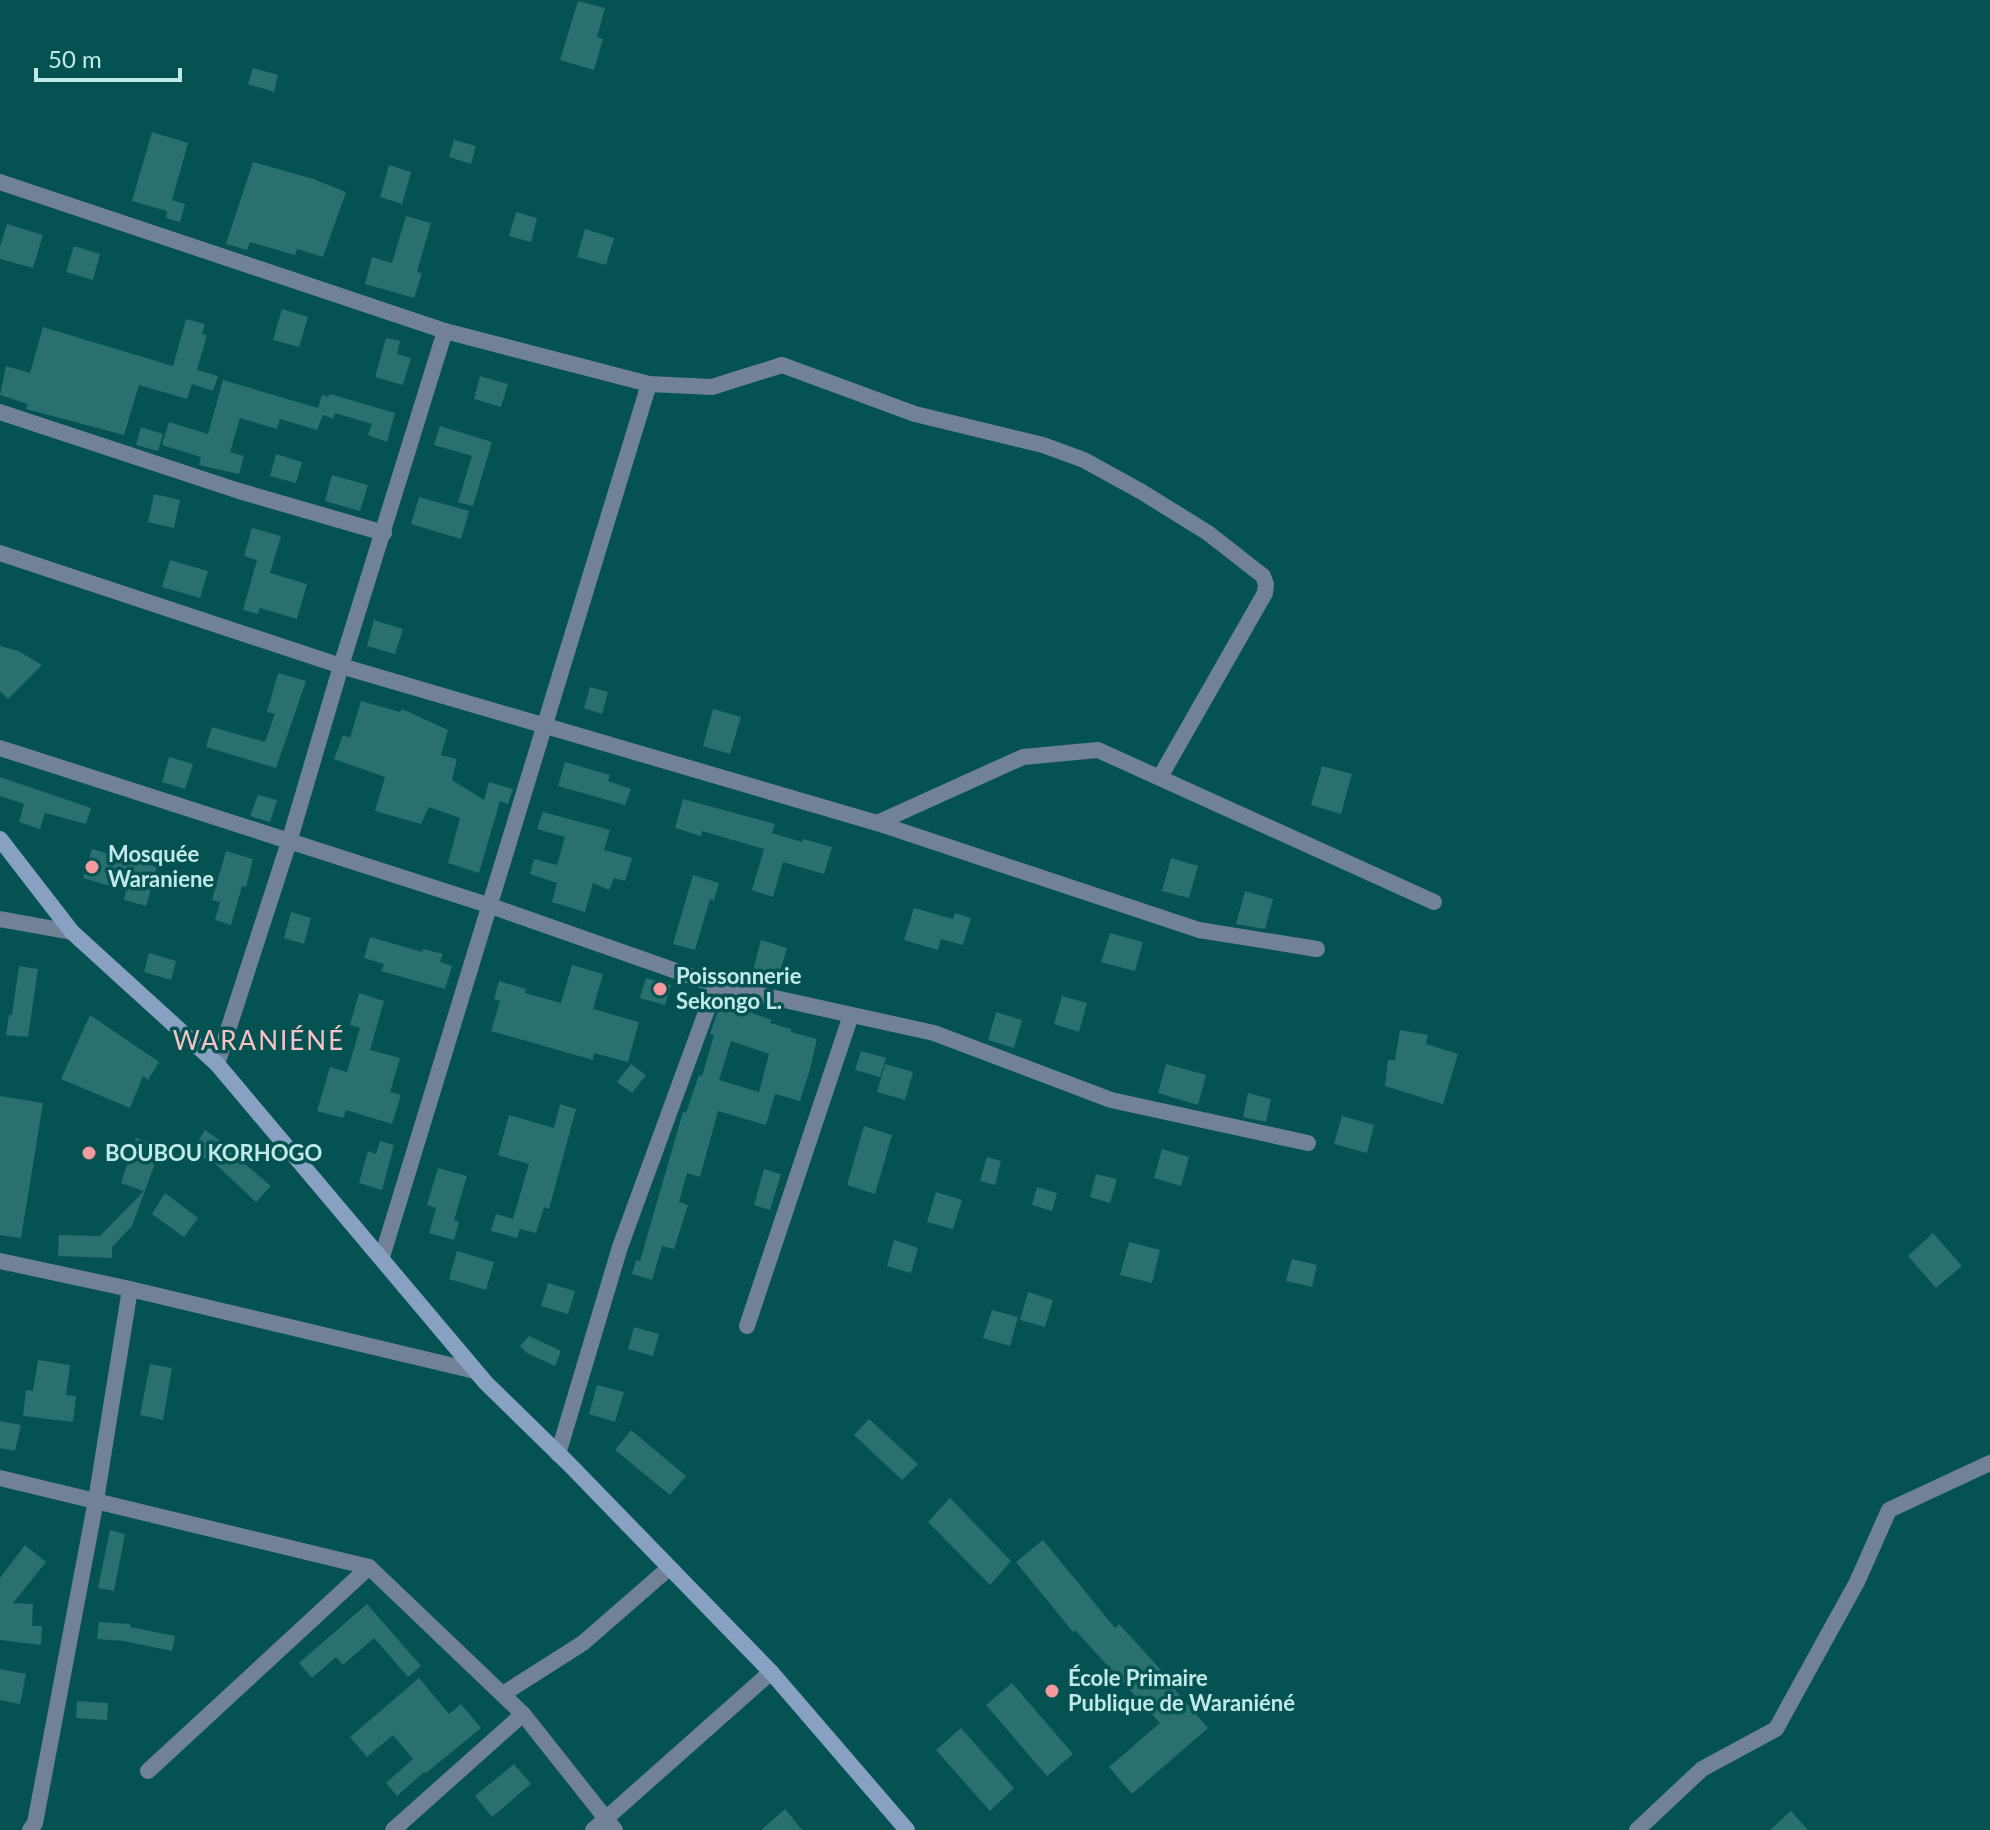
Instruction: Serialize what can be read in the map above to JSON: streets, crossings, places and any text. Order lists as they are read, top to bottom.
{
  "districts": ["WARANIÉNÉ"],
  "places": [
    "Mosquée Waraniene",
    "Poissonnerie Sekongo L.",
    "BOUBOU KORHOGO",
    "École Primaire Publique de Waraniéné"
  ],
  "scale_bar": "50 m"
}
